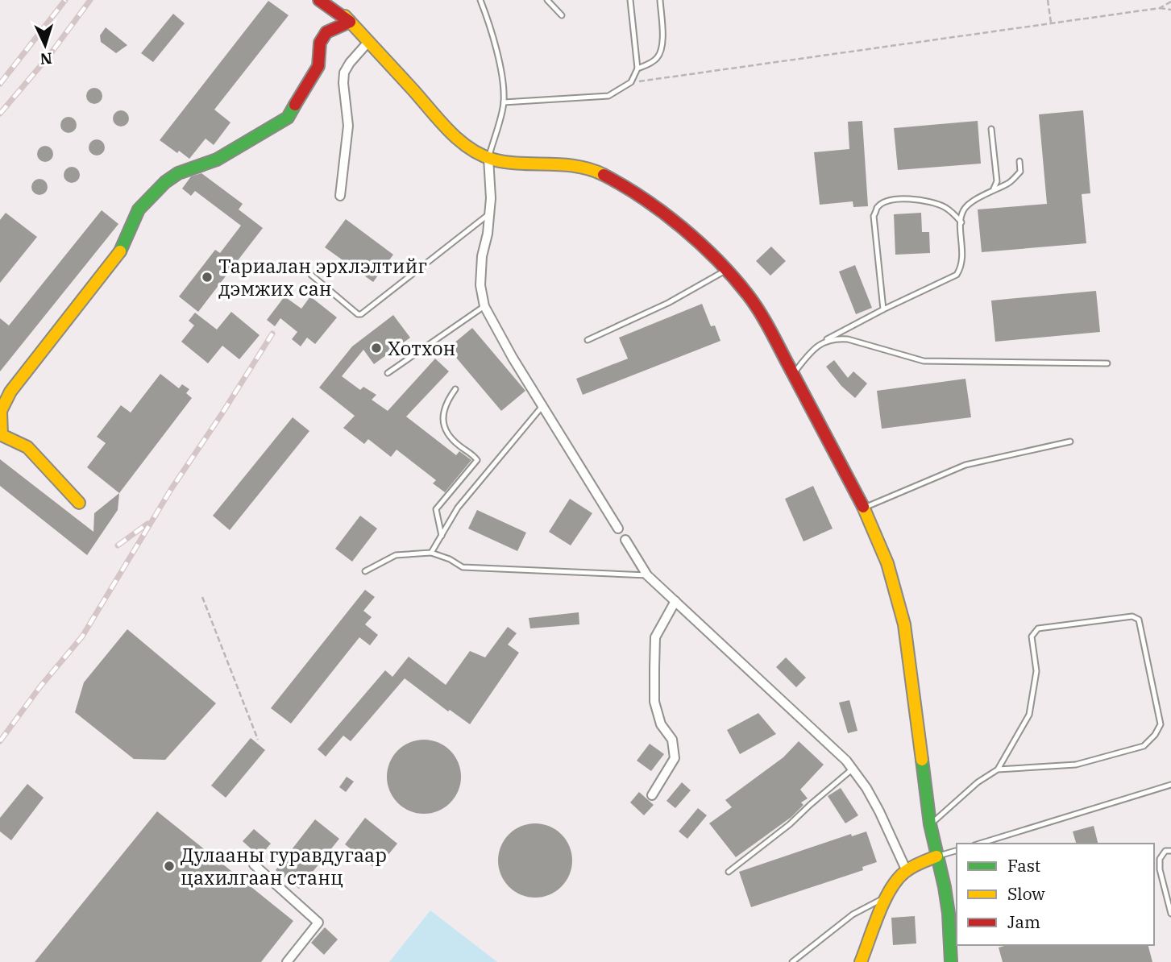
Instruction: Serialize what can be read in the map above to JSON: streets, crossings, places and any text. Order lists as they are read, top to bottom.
{
  "places": ["Тариалан эрхлэлтийг дэмжих сан", "Хотхон", "Дулааны гуравдугаар цахилгаан станц"],
  "legend": ["Fast", "Slow", "Jam"],
  "north": "bottom"
}
